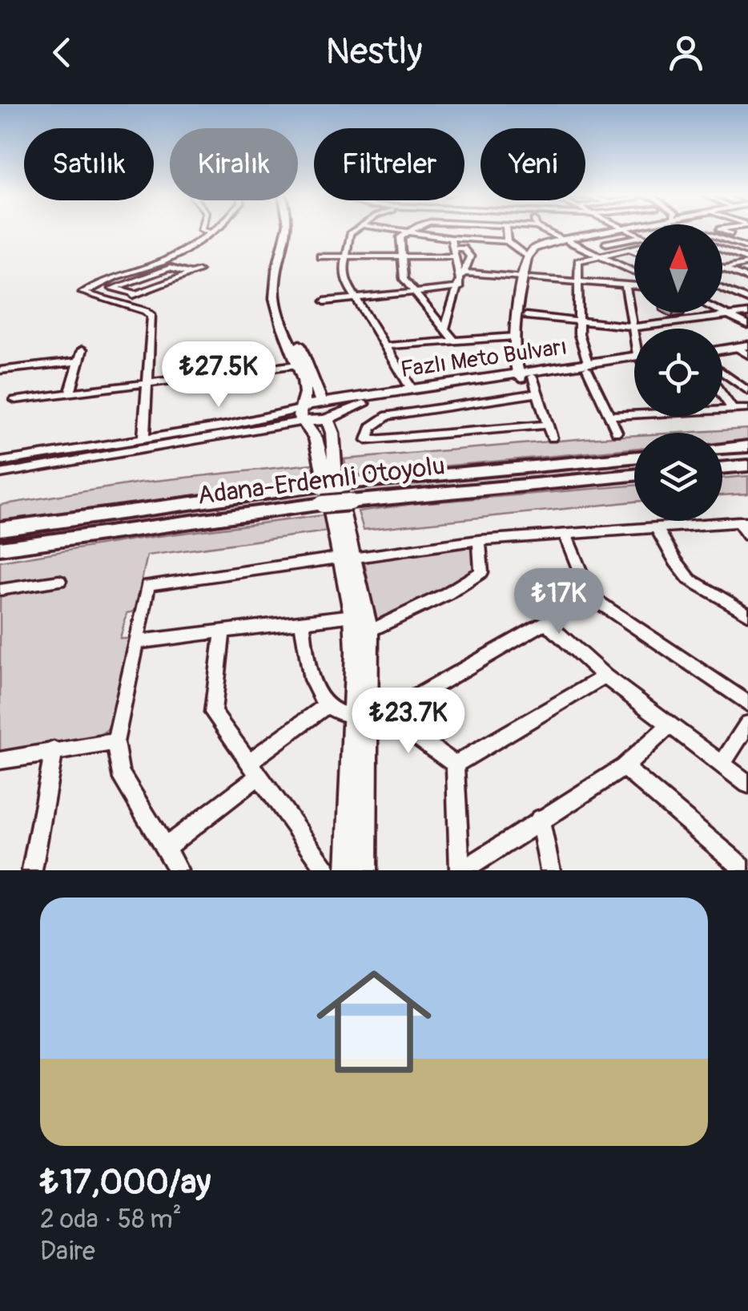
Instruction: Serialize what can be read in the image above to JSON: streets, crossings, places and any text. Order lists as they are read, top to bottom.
{
  "streets": {
    "highway": ["Adana-Erdemli Otoyolu"],
    "main road": ["Fazlı Meto Bulvarı"]
  },
  "north": "top",
  "page": {
    "header": "Nestly",
    "chip": [
      "Satılık",
      "Kiralık",
      "Filtreler",
      "Yeni"
    ],
    "price": ["₺27.5K", "₺17K", "₺23.7K"],
    "list": [
      {
        "name": "₺17,000/ay",
        "note": "2 oda · 58 m² · Daire"
      }
    ]
  }
}
